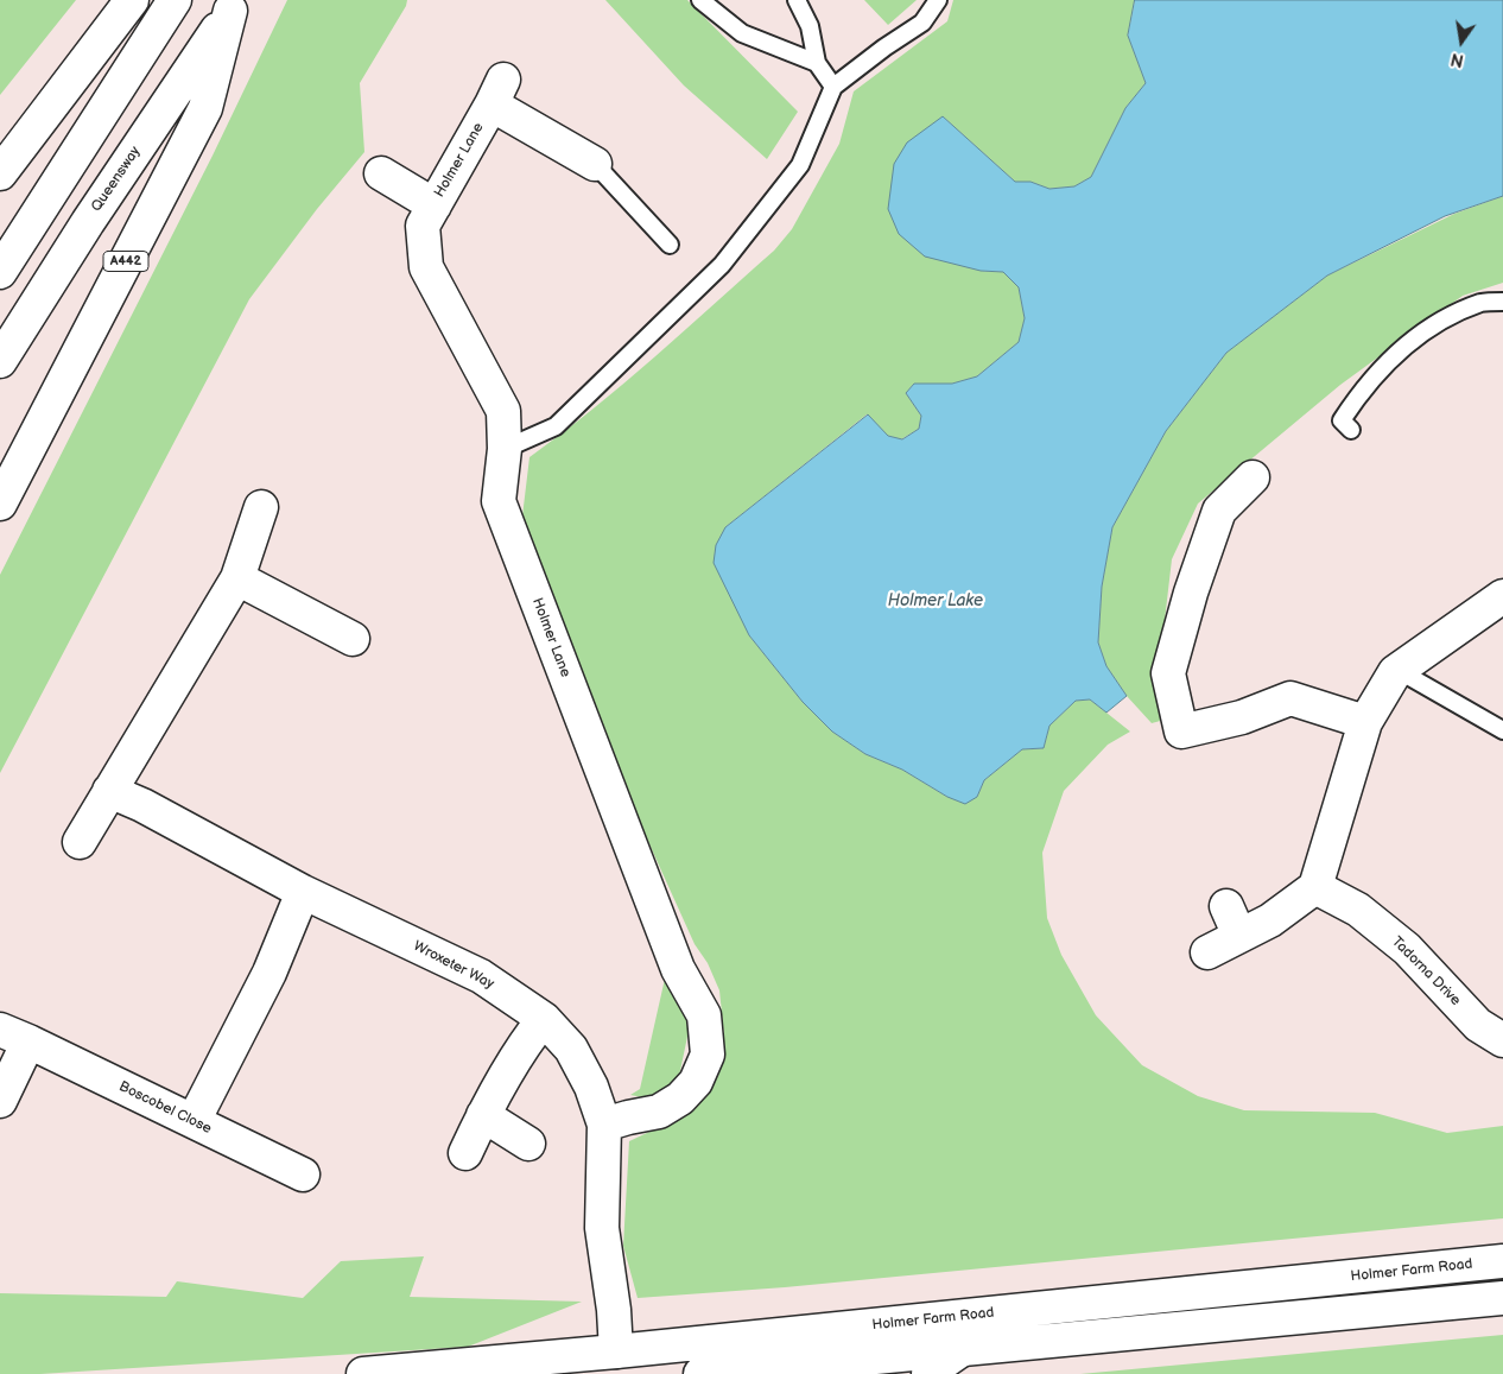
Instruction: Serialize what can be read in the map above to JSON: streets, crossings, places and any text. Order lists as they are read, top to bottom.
{
  "streets": {
    "main road": [
      "Holmer Lane",
      "Queensway",
      "A442",
      "Wroxeter Way",
      "Tadorna Drive",
      "Boscobel Close",
      "Holmer Farm Road"
    ]
  },
  "crossings": [
    ["Holmer Lane", "Wroxeter Way"],
    ["Queensway", "A442"],
    ["Wroxeter Way", "Holmer Farm Road"]
  ],
  "water": ["Holmer Lake"],
  "north": "bottom"
}
